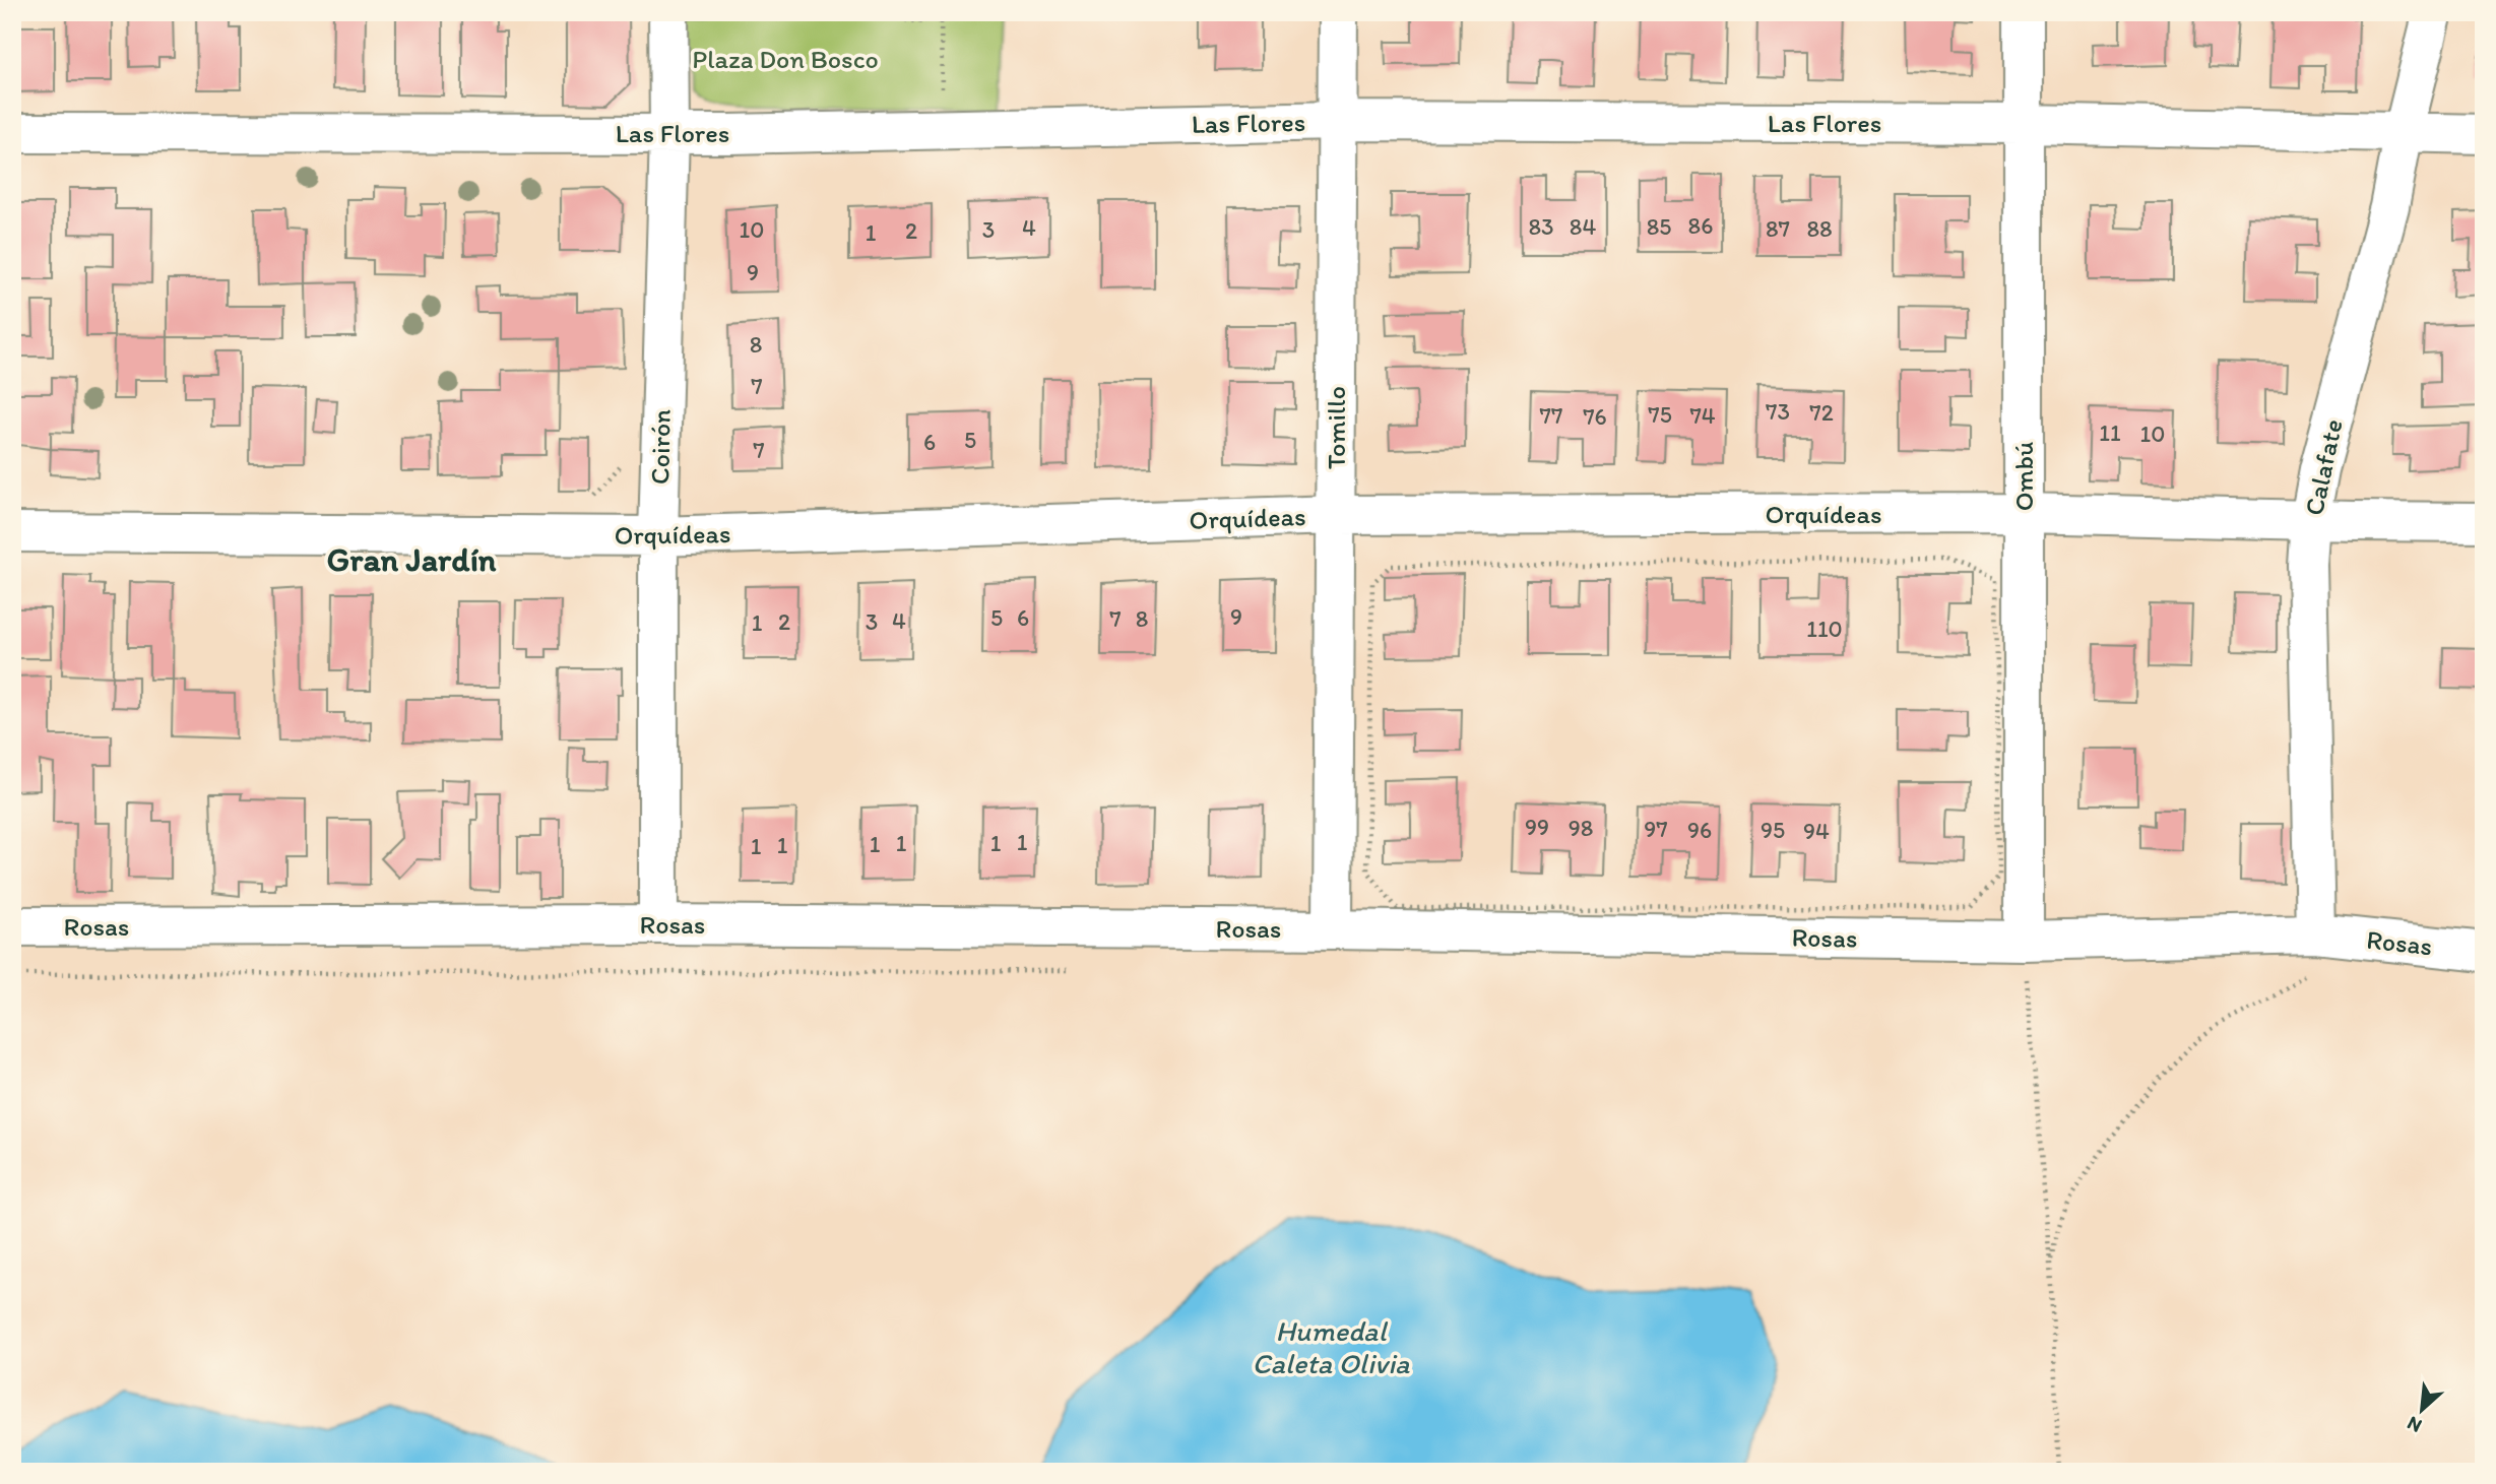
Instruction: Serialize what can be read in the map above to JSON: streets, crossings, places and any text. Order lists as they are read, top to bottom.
{
  "streets": {
    "street": [
      "Las Flores",
      "Tomillo",
      "Coirón",
      "Calafate",
      "Ombú",
      "Orquídeas",
      "Rosas"
    ]
  },
  "crossings": [
    ["Las Flores", "Tomillo"],
    ["Las Flores", "Coirón"],
    ["Las Flores", "Calafate"],
    ["Las Flores", "Ombú"],
    ["Tomillo", "Orquídeas"],
    ["Tomillo", "Rosas"],
    ["Coirón", "Orquídeas"],
    ["Coirón", "Rosas"],
    ["Calafate", "Orquídeas"],
    ["Calafate", "Rosas"],
    ["Ombú", "Orquídeas"],
    ["Ombú", "Rosas"]
  ],
  "districts": ["Gran Jardín"],
  "water": ["Humedal Caleta Olivia"],
  "parks": ["Plaza Don Bosco"],
  "house_numbers": [
    "86",
    "83",
    "84",
    "85",
    "4",
    "87",
    "88",
    "10",
    "3",
    "2",
    "1",
    "9",
    "8",
    "7",
    "73",
    "72",
    "75",
    "77",
    "74",
    "76",
    "11",
    "10",
    "5",
    "6",
    "7",
    "9",
    "5",
    "6",
    "7",
    "8",
    "4",
    "2",
    "3",
    "1",
    "110",
    "99",
    "98",
    "97",
    "96",
    "95",
    "94",
    "1",
    "1",
    "1",
    "1",
    "1",
    "1"
  ],
  "north": "bottom left"
}
